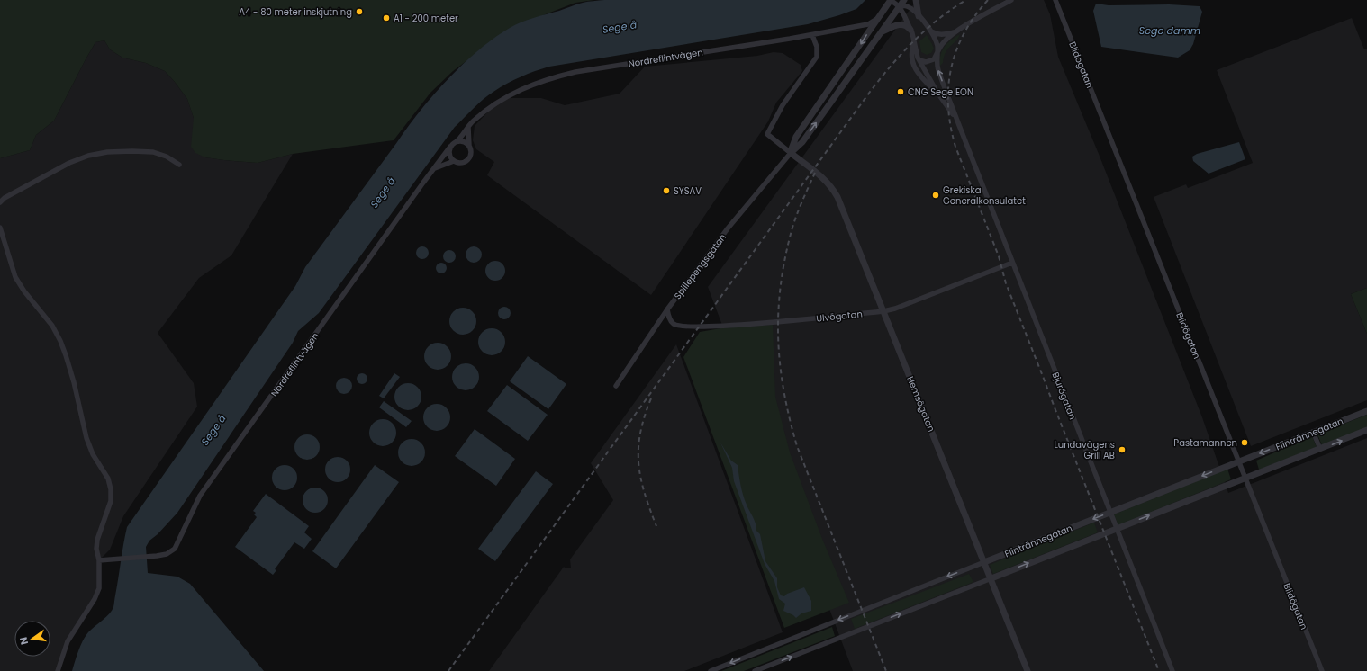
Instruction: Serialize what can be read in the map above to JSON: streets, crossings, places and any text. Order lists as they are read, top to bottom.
{
  "streets": {
    "street": [
      "Nordreflintvägen",
      "Blidögatan",
      "Spillepengsgatan",
      "Ulvögatan",
      "Bjurögatan",
      "Hemsögatan",
      "Flintrännegatan"
    ]
  },
  "crossings": [
    ["Nordreflintvägen", "Spillepengsgatan"],
    ["Blidögatan", "Flintrännegatan"],
    ["Spillepengsgatan", "Ulvögatan"],
    ["Spillepengsgatan", "Bjurögatan"],
    ["Spillepengsgatan", "Hemsögatan"],
    ["Ulvögatan", "Bjurögatan"],
    ["Ulvögatan", "Hemsögatan"],
    ["Bjurögatan", "Flintrännegatan"],
    ["Hemsögatan", "Flintrännegatan"]
  ],
  "water": ["Sege å", "Sege damm"],
  "places": [
    "A4 - 80 meter inskjutning",
    "A1 - 200 meter",
    "CNG Sege EON",
    "SYSAV",
    "Grekiska Generalkonsulatet",
    "Pastamannen",
    "Lundavägens Grill AB"
  ],
  "north": "left"
}
